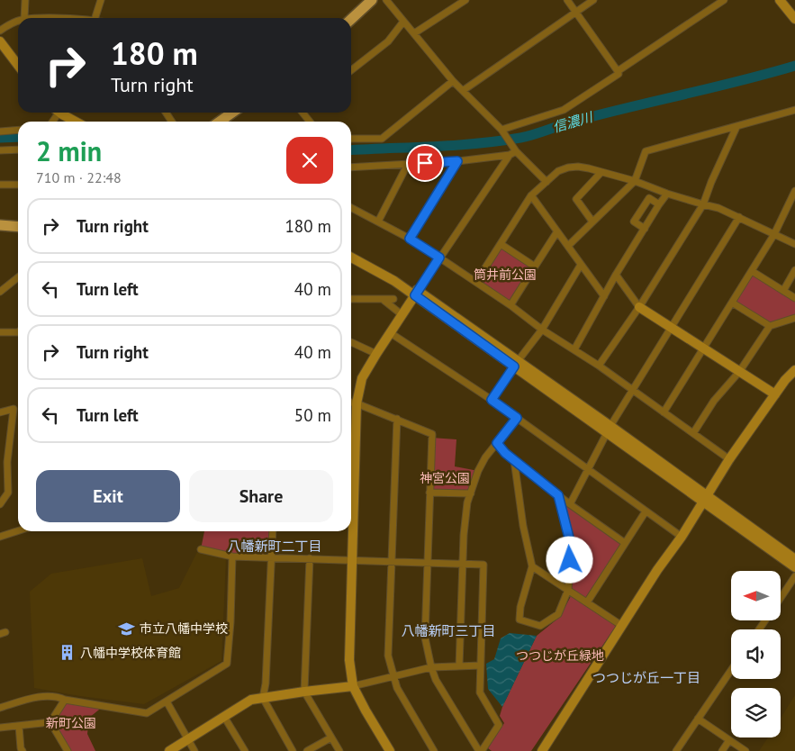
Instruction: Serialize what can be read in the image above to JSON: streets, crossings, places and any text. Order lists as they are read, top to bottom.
{
  "districts": ["八幡新町二丁目", "八幡新町三丁目", "つつじが丘一丁目"],
  "water": ["信濃川"],
  "parks": [
    "筒井前公園",
    "神宮公園",
    "つつじが丘緑地",
    "新町公園"
  ],
  "places": {
    "school or university": ["市立八幡中学校"],
    "building": ["八幡中学校体育館"]
  },
  "north": "left",
  "page": {
    "turn": ["180 m", "Turn right"],
    "heading": ["2 min", "710 m · 22:48"],
    "list": [
      {
        "name": "Turn right",
        "value": "180 m"
      },
      {
        "name": "Turn left",
        "value": "40 m"
      },
      {
        "name": "Turn right",
        "value": "40 m"
      },
      {
        "name": "Turn left",
        "value": "50 m"
      }
    ],
    "buttons": ["Exit", "Share"]
  }
}
